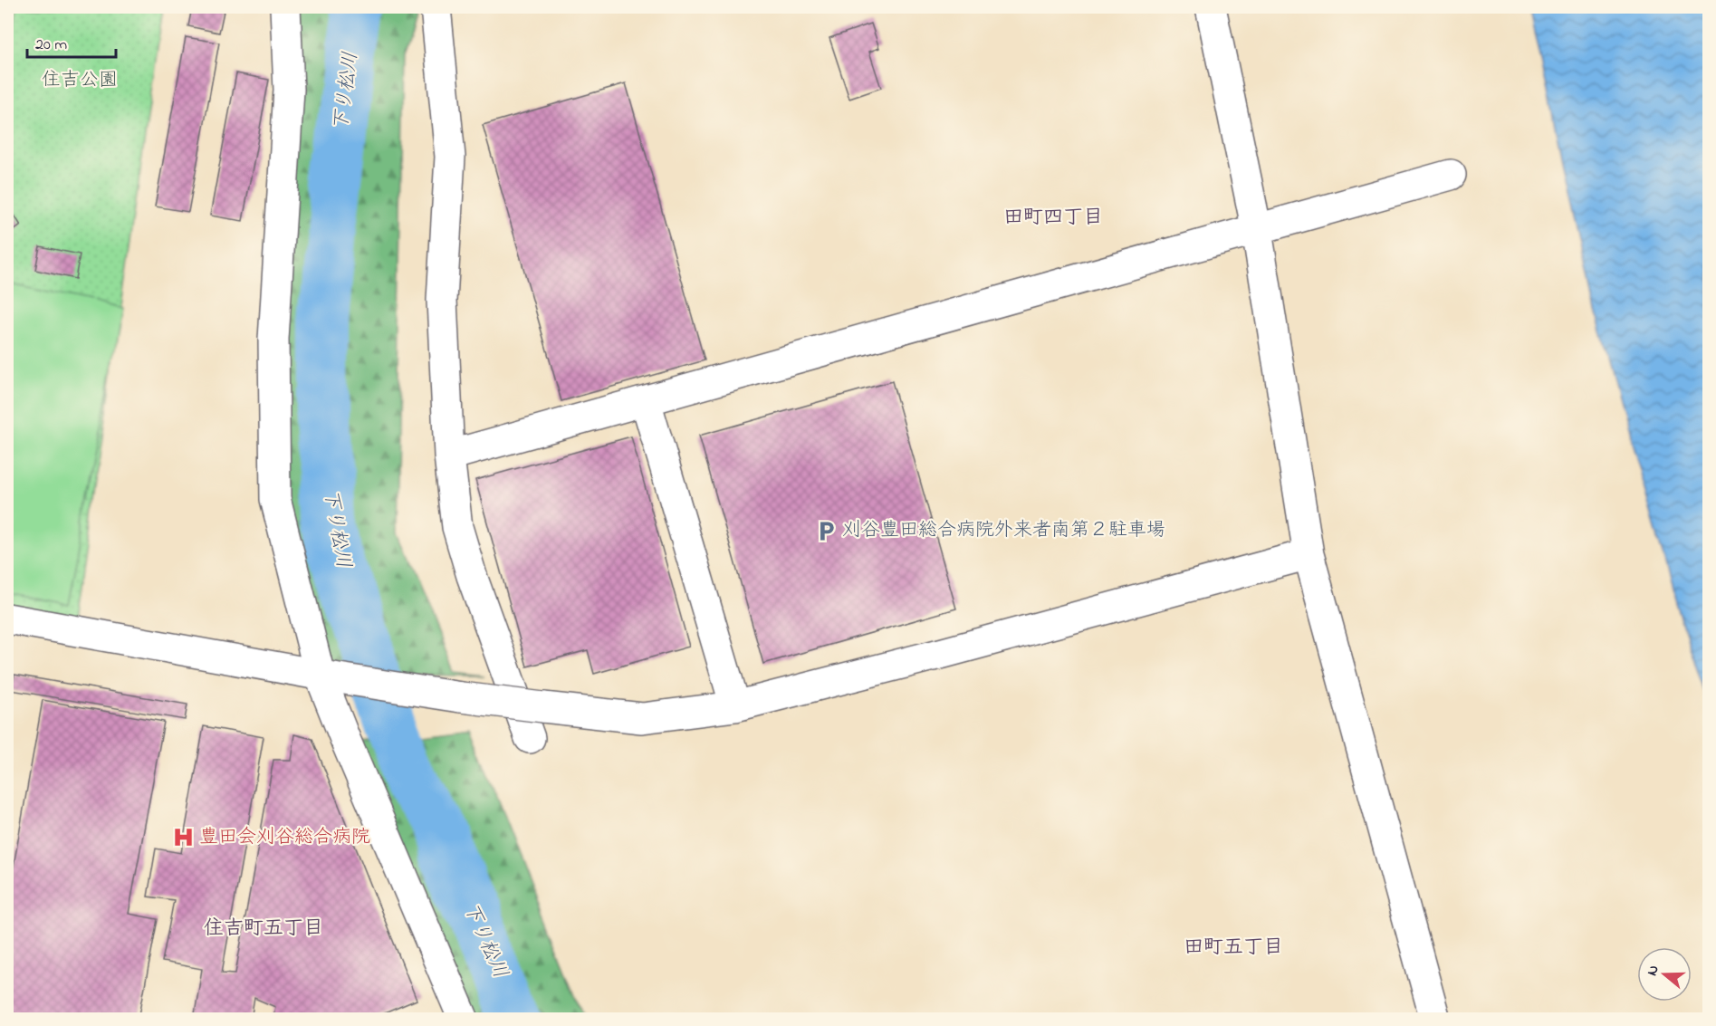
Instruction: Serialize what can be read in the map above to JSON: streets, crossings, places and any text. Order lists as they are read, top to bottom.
{
  "districts": ["田町四丁目", "住吉町五丁目", "田町五丁目"],
  "water": ["下り松川"],
  "parks": ["住吉公園"],
  "places": {
    "parking": ["刈谷豊田総合病院外来者南第２駐車場"],
    "hospital": ["豊田会刈谷総合病院"]
  },
  "scale_bar": "20 m",
  "north": "left"
}
